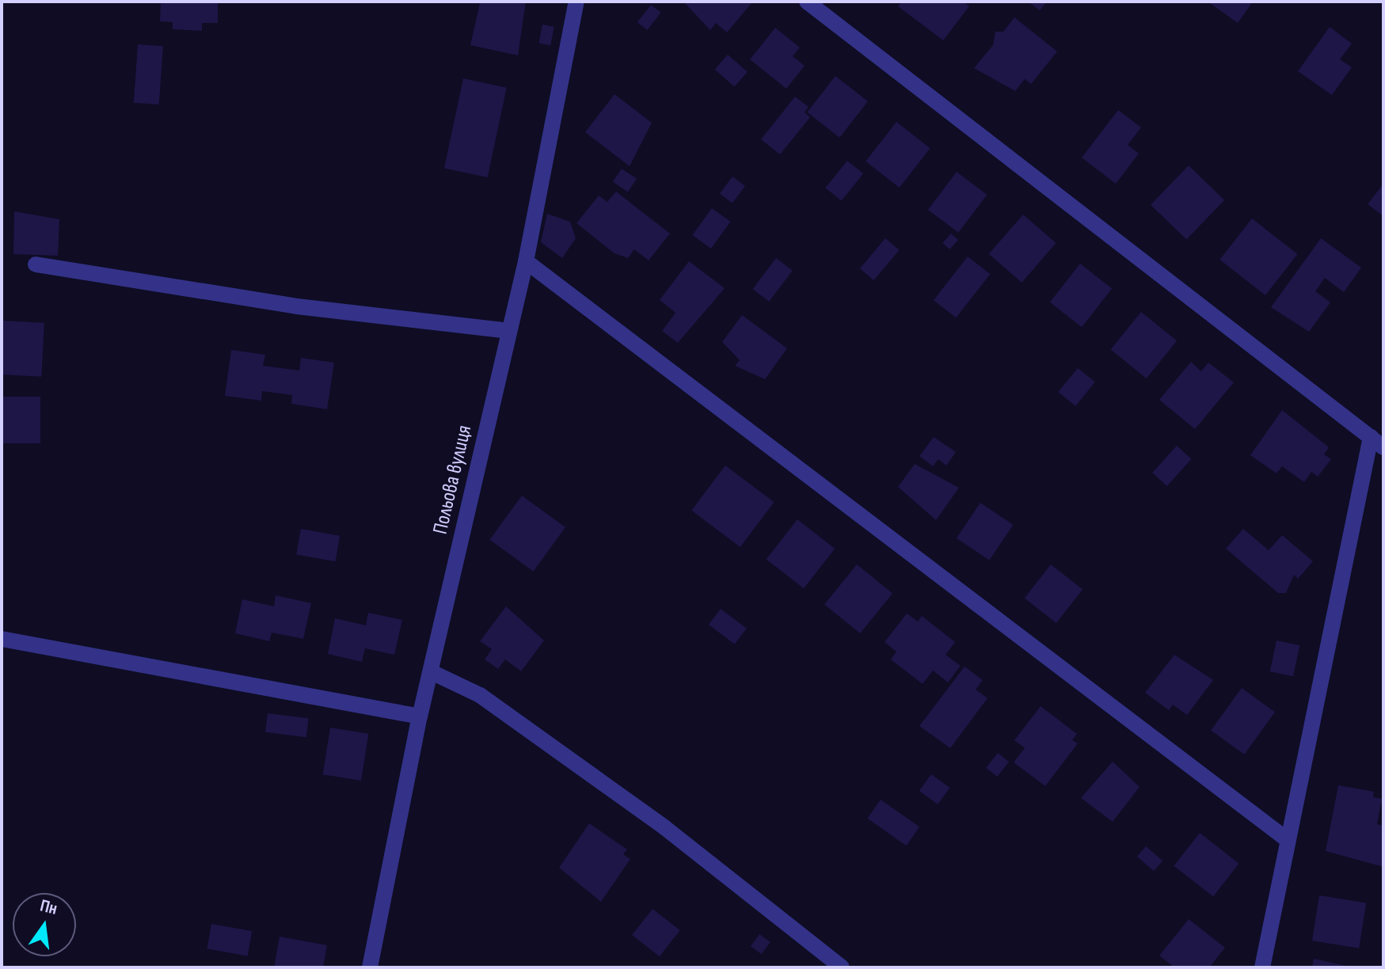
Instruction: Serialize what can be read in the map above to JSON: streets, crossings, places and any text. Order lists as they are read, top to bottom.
{
  "streets": {
    "street": ["Польова вулиця"]
  },
  "north": "top"
}
